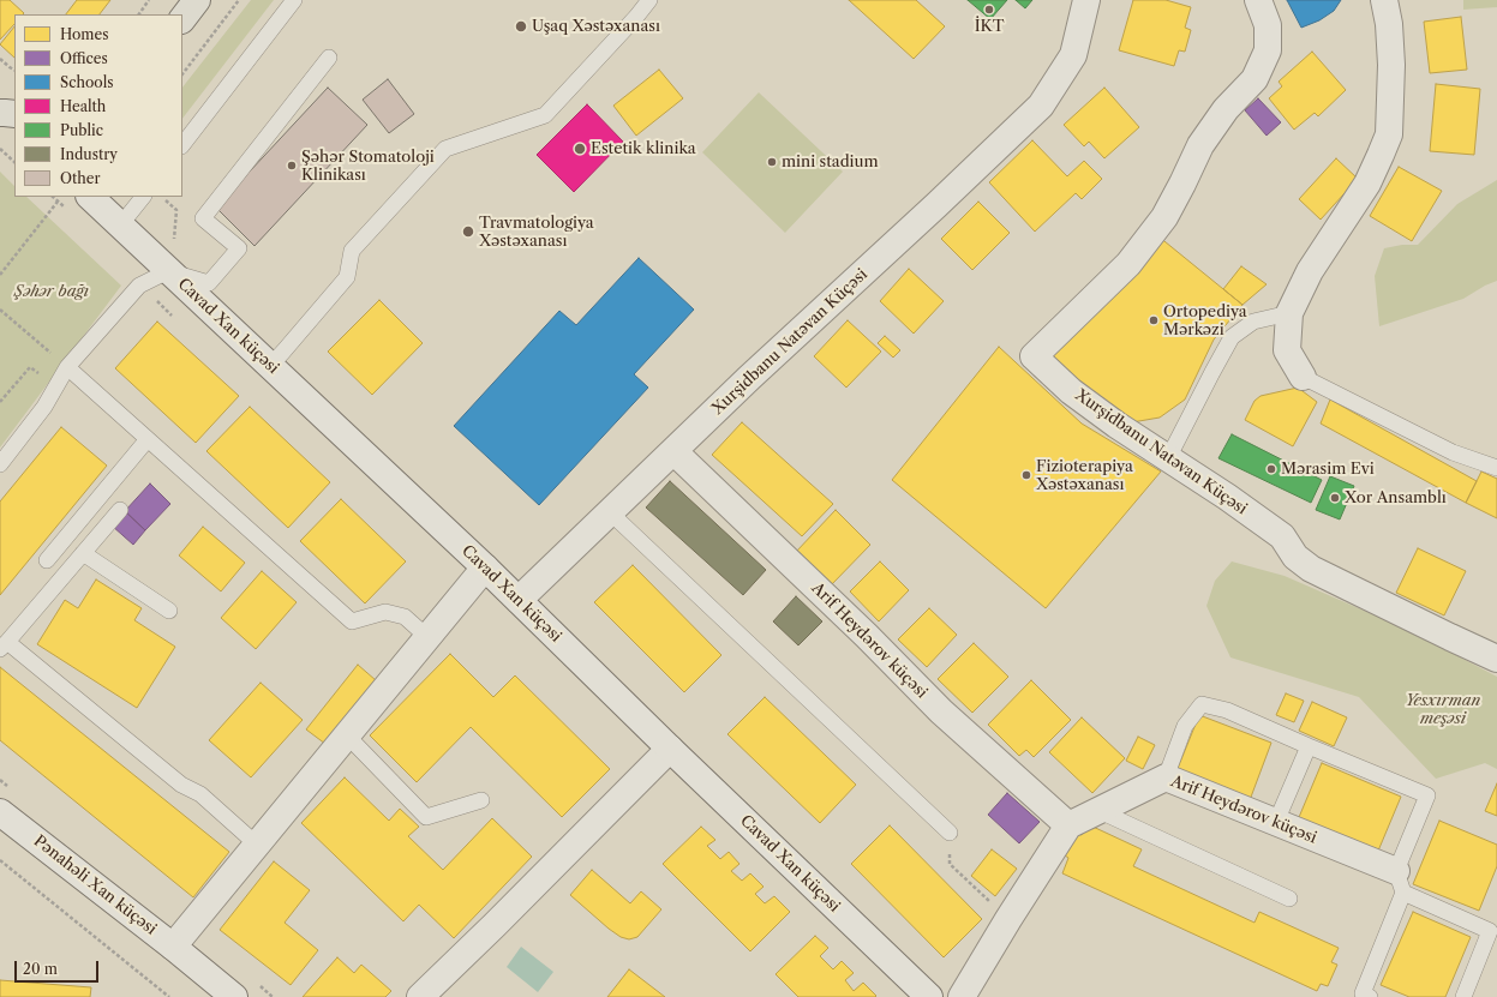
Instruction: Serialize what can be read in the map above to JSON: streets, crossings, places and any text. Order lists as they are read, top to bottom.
{
  "streets": {
    "street": [
      "Cavad Xan küçəsi",
      "Xurşidbanu Natəvan Küçəsi",
      "Arif Heydərov küçəsi",
      "Pənahəli Xan küçəsi"
    ]
  },
  "crossings": [
    ["Cavad Xan küçəsi", "Xurşidbanu Natəvan Küçəsi"],
    ["Xurşidbanu Natəvan Küçəsi", "Arif Heydərov küçəsi"]
  ],
  "parks": ["Şəhər bağı", "Yesxırman meşəsi"],
  "places": [
    "İKT",
    "Uşaq Xəstəxanası",
    "Estetik klinika",
    "mini stadium",
    "Şəhər Stomatoloji Klinikası",
    "Travmatologiya Xəstəxanası",
    "Ortopediya Mərkəzi",
    "Mərasim Evi",
    "Fizioterapiya Xəstəxanası",
    "Xor Ansamblı"
  ],
  "legend": [
    "Homes",
    "Offices",
    "Schools",
    "Health",
    "Public",
    "Industry",
    "Other"
  ],
  "scale_bar": "20 m"
}
